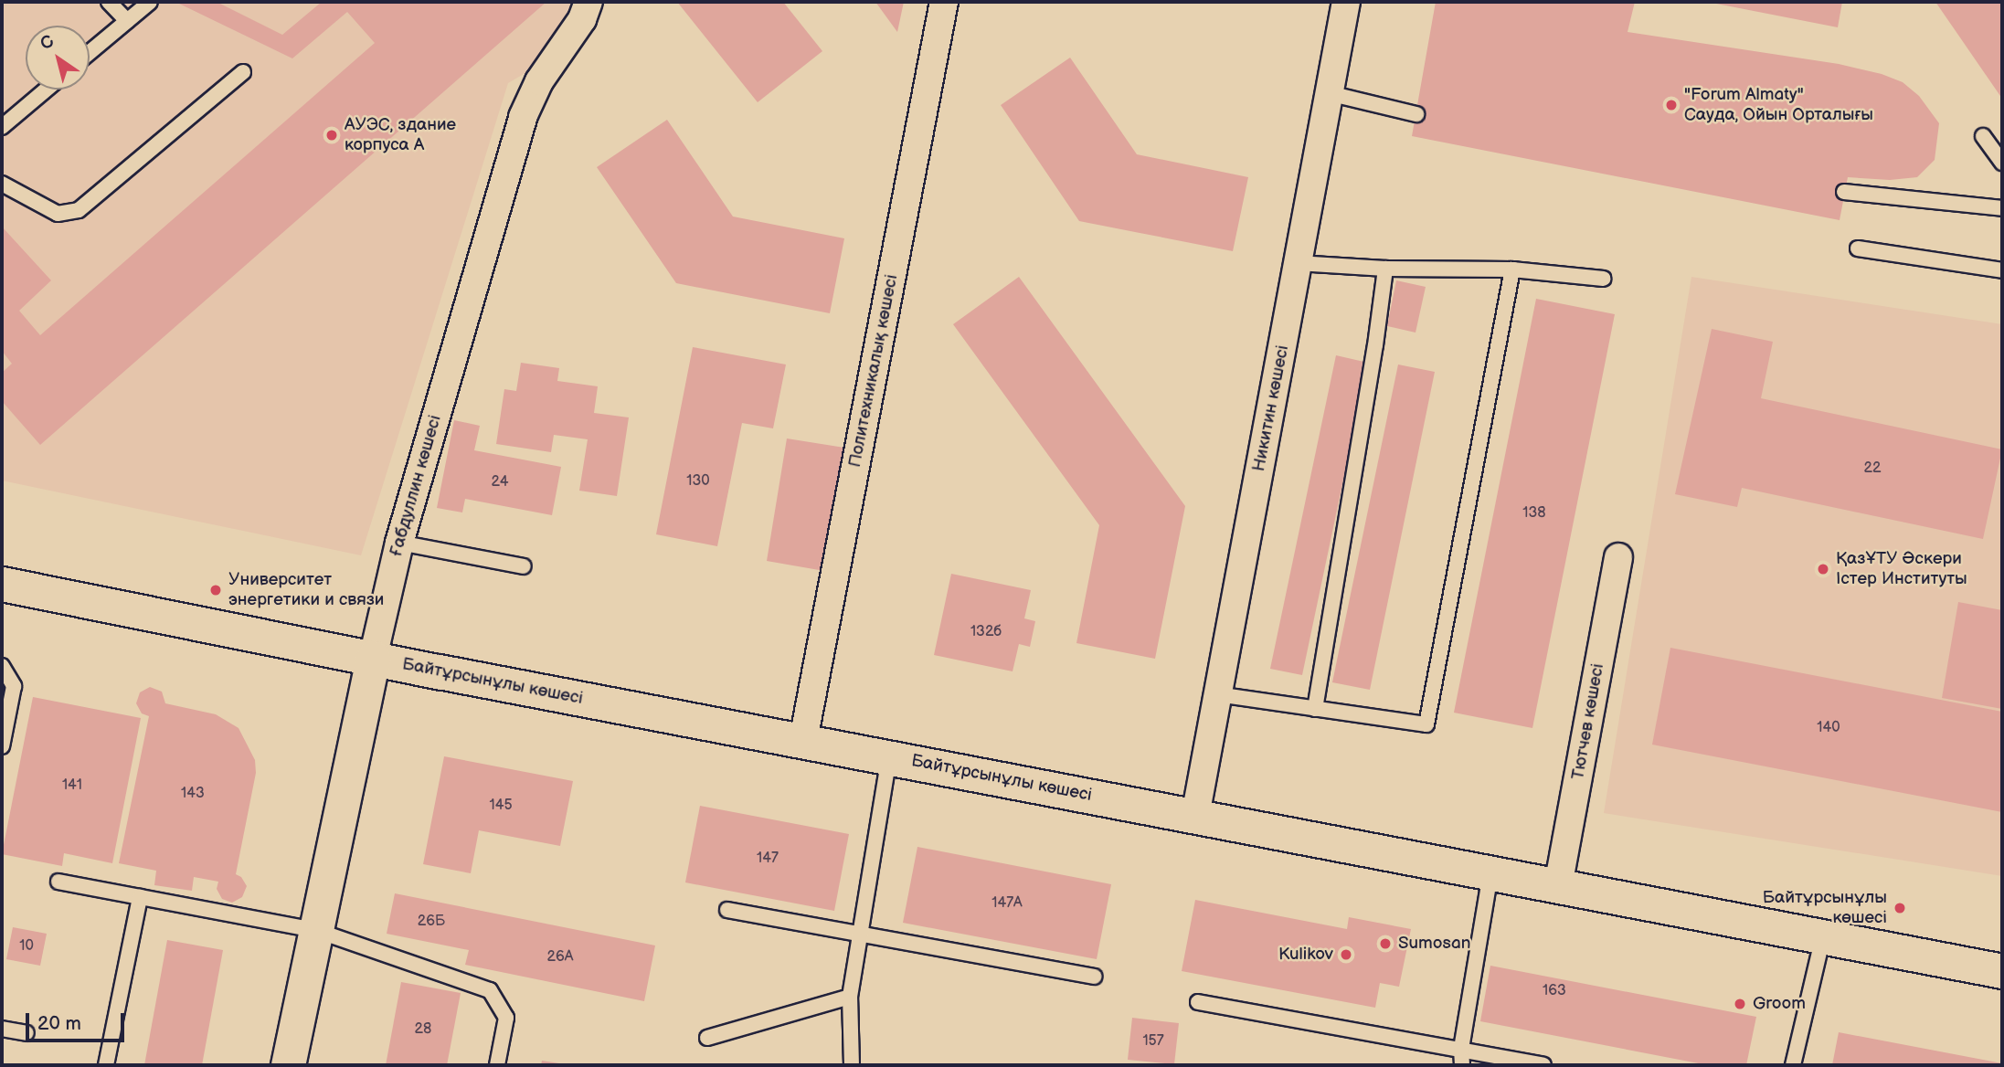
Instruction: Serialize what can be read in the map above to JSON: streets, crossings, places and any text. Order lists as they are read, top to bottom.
{
  "streets": {
    "street": [
      "Политехникалық көшесі",
      "Никитин көшесі",
      "Ғабдуллин көшесі",
      "Байтұрсынұлы көшесі",
      "Тютчев көшесі"
    ]
  },
  "crossings": [
    ["Политехникалық көшесі", "Байтұрсынұлы көшесі"],
    ["Никитин көшесі", "Байтұрсынұлы көшесі"],
    ["Ғабдуллин көшесі", "Байтұрсынұлы көшесі"],
    ["Байтұрсынұлы көшесі", "Тютчев көшесі"]
  ],
  "places": [
    "\"Forum Almaty\" Сауда, Ойын Орталығы",
    "АУЭС, здание корпуса A",
    "ҚазҰТУ Әскери Істер Институты",
    "Университет энергетики и связи",
    "Байтұрсынұлы көшесі",
    "Sumosan",
    "Kulikov",
    "Groom"
  ],
  "house_numbers": [
    "22",
    "130",
    "24",
    "138",
    "132б",
    "140",
    "141",
    "143",
    "145",
    "147",
    "147А",
    "26Б",
    "10",
    "26А",
    "163",
    "28",
    "157"
  ],
  "scale_bar": "20 m",
  "north": "top left"
}
